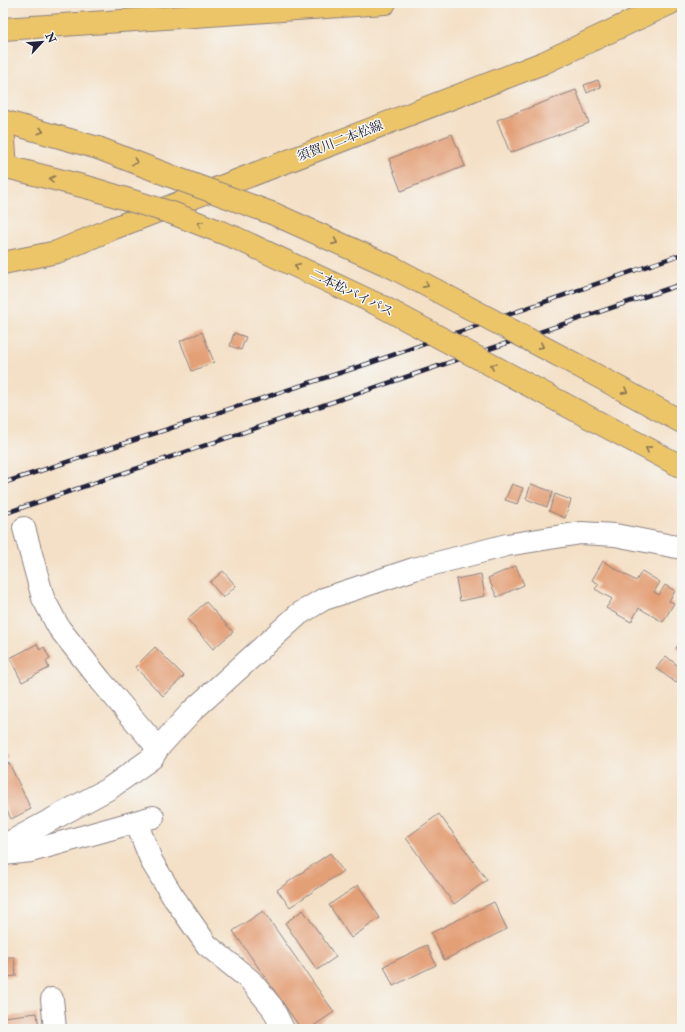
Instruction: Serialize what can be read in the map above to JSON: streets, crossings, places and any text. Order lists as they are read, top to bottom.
{
  "streets": {
    "main road": ["須賀川二本松線", "二本松バイパス"]
  },
  "north": "top right"
}
